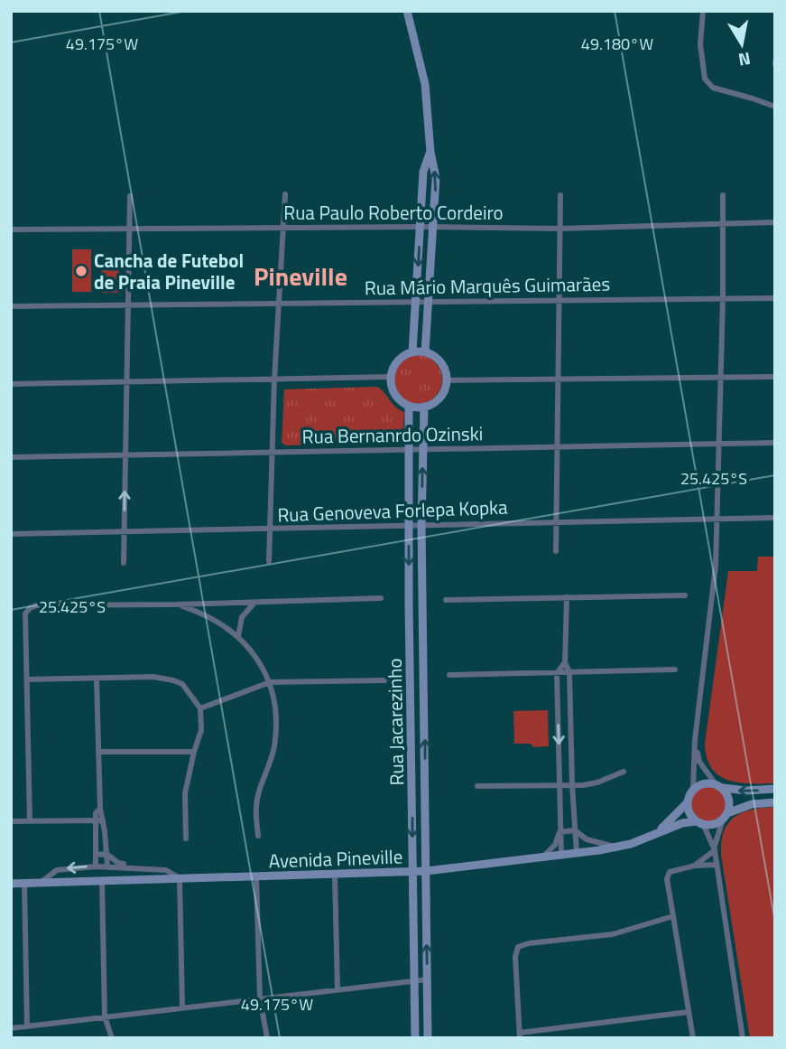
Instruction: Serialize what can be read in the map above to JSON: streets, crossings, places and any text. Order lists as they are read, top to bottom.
{
  "streets": {
    "street": [
      "Rua Paulo Roberto Cordeiro",
      "Rua Mário Marquês Guimarães",
      "Rua Bernanrdo Ozinski",
      "Rua Genoveva Forlepa Kopka",
      "Rua Jacarezinho",
      "Avenida Pineville"
    ]
  },
  "crossings": [
    ["Rua Bernanrdo Ozinski", "Rua Jacarezinho"],
    ["Rua Genoveva Forlepa Kopka", "Rua Jacarezinho"],
    ["Rua Jacarezinho", "Avenida Pineville"]
  ],
  "districts": ["Pineville"],
  "places": ["Cancha de Futebol de Praia Pineville"],
  "north": "bottom",
  "coordinates": ["49.175°W", "49.180°W", "25.425°S"]
}
